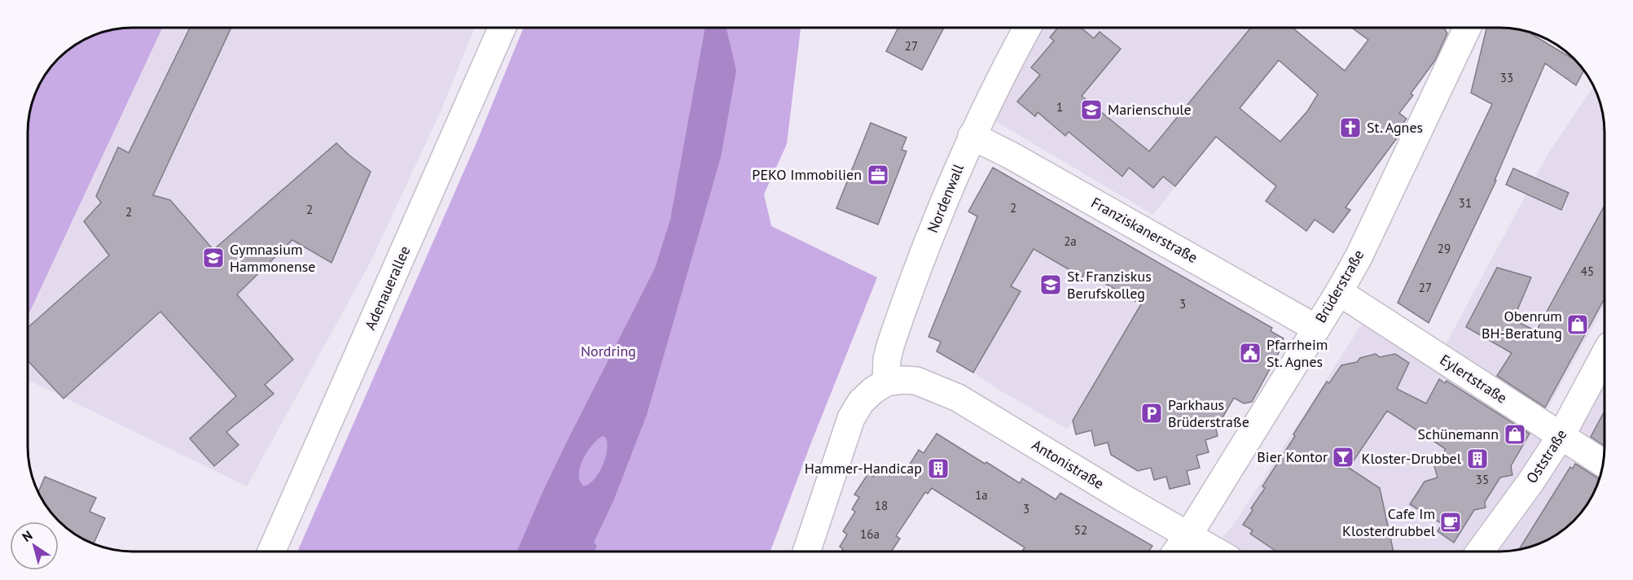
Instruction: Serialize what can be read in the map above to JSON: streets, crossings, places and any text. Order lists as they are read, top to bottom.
{
  "streets": {
    "street": [
      "Nordenwall",
      "Franziskanerstraße",
      "Brüderstraße",
      "Adenauerallee",
      "Eylertstraße",
      "Oststraße",
      "Antonistraße"
    ]
  },
  "crossings": [
    ["Nordenwall", "Franziskanerstraße"],
    ["Nordenwall", "Antonistraße"],
    ["Franziskanerstraße", "Brüderstraße"],
    ["Brüderstraße", "Eylertstraße"],
    ["Brüderstraße", "Antonistraße"],
    ["Eylertstraße", "Oststraße"]
  ],
  "parks": ["Nordring"],
  "places": {
    "school or university": ["Marienschule", "Gymnasium Hammonense", "St. Franziskus Berufskolleg"],
    "church": ["St. Agnes"],
    "office": ["PEKO Immobilien"],
    "shop": ["Obenrum BH-Beratung", "Schünemann"],
    "public building": ["Pfarrheim St. Agnes"],
    "parking": ["Parkhaus Brüderstraße"],
    "bar": ["Bier Kontor"],
    "building": ["Kloster-Drubbel", "Hammer-Handicap"],
    "cafe": ["Cafe Im Klosterdrubbel"]
  },
  "house_numbers": [
    "27",
    "33",
    "1",
    "31",
    "2",
    "2",
    "2",
    "2a",
    "29",
    "45",
    "27",
    "3",
    "35",
    "1a",
    "18",
    "3",
    "52",
    "16a"
  ],
  "north": "top left"
}
